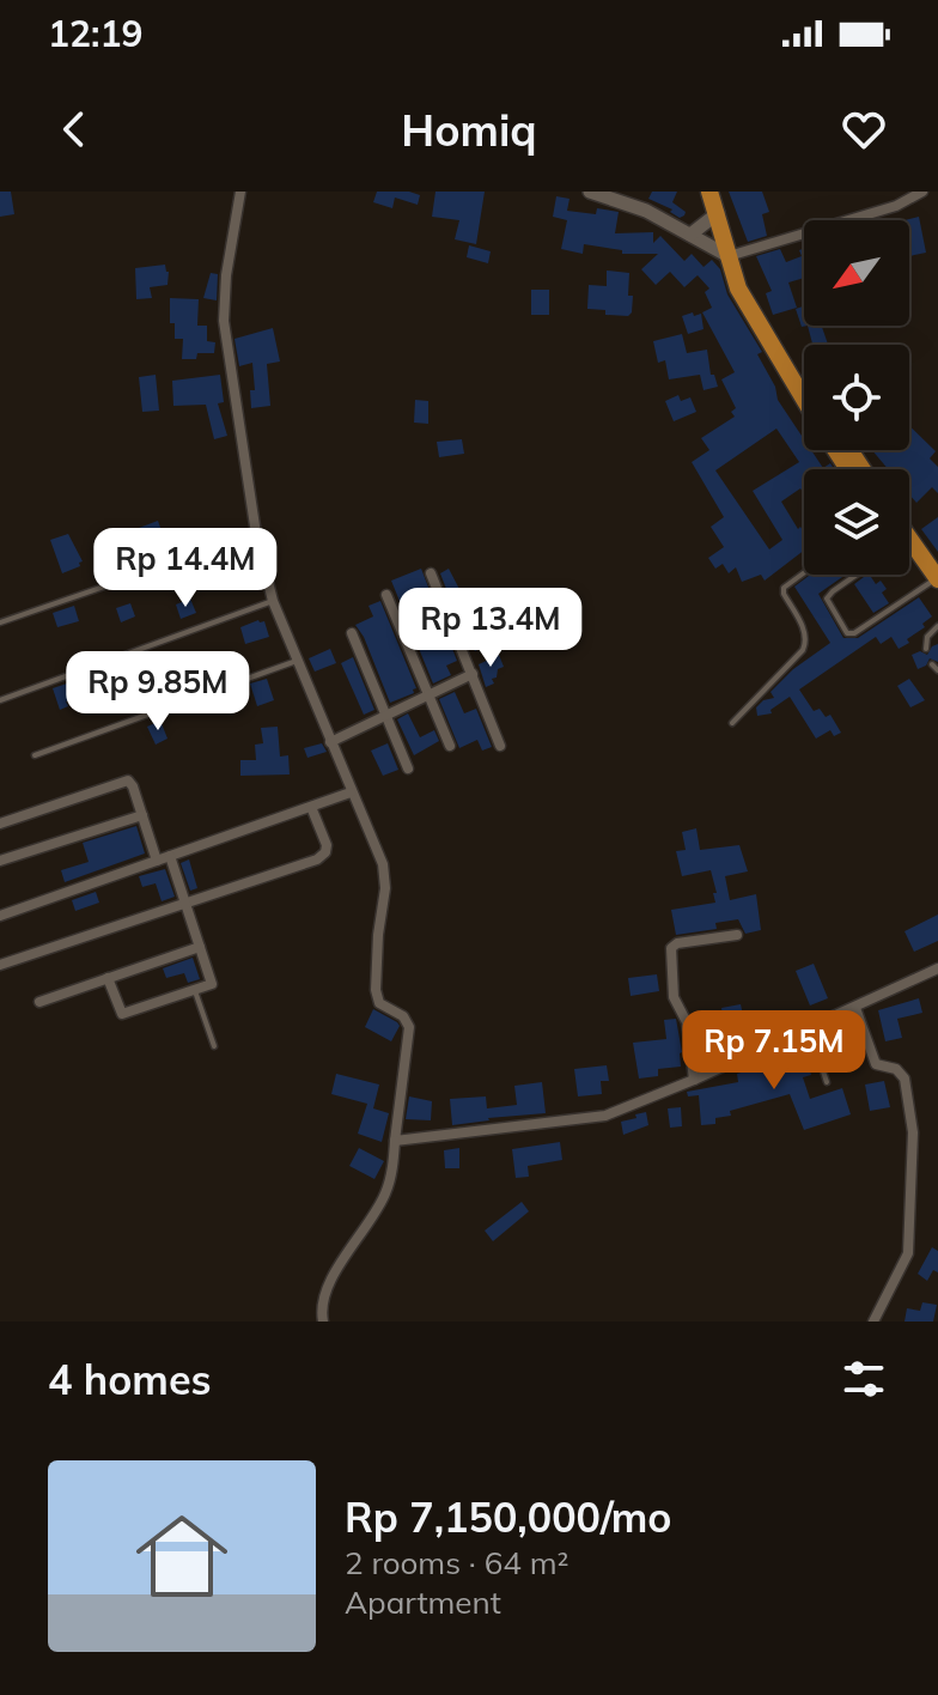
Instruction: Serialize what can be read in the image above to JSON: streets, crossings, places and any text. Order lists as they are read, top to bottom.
{
  "north": "bottom left",
  "page": {
    "status": "12:19",
    "header": "Homiq",
    "price": [
      "Rp 14.4M",
      "Rp 13.4M",
      "Rp 9.85M",
      "Rp 7.15M"
    ],
    "heading": "4 homes",
    "list": [
      {
        "name": "Rp 7,150,000/mo",
        "note": "2 rooms · 64 m² · Apartment"
      }
    ]
  }
}
